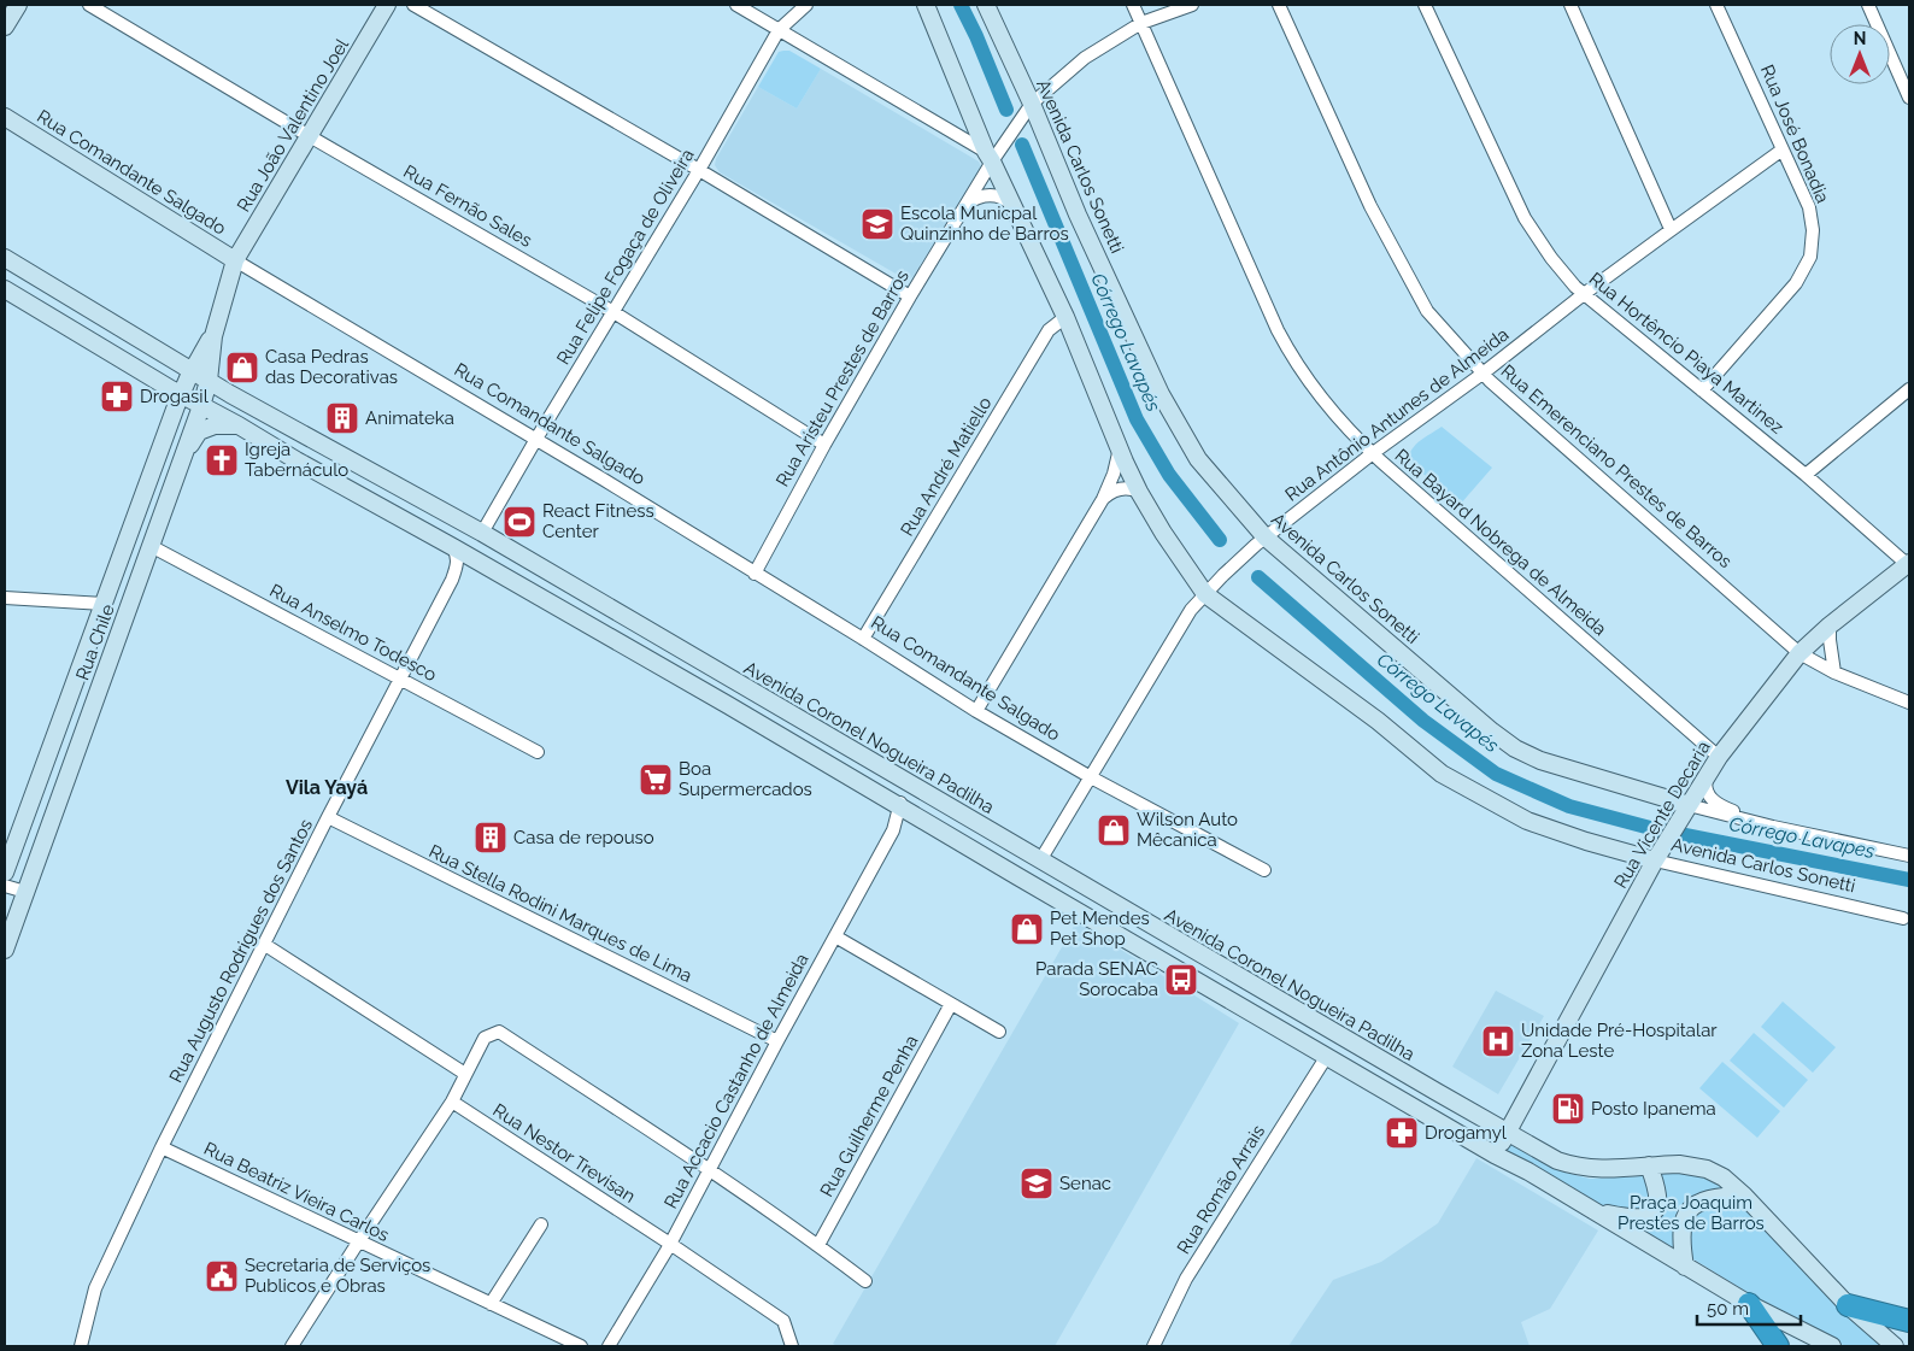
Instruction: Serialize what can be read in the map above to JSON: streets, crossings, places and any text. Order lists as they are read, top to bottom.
{
  "streets": {
    "main road": [
      "Rua João Valentino Joel",
      "Avenida Carlos Sonetti",
      "Rua Comandante Salgado",
      "Rua Chile",
      "Avenida Coronel Nogueira Padilha",
      "Rua Vicente Decaria"
    ],
    "street": [
      "Rua José Bonadia",
      "Rua Fernão Sales",
      "Rua Felipe Fogaça de Oliveira",
      "Rua Hortêncio Piaya Martinez",
      "Rua Aristeu Prestes de Barros",
      "Rua Antônio Antunes de Almeida",
      "Rua André Matiello",
      "Rua Emerenciano Prestes de Barros",
      "Rua Bayard Nobrega de Almeida",
      "Rua Anselmo Todesco",
      "Rua Stella Rodini Marques de Lima",
      "Rua Augusto Rodrigues dos Santos",
      "Rua Accacio Castanho de Almeida",
      "Rua Guilherme Penha",
      "Rua Nestor Trevisan",
      "Rua Romão Arrais",
      "Rua Beatriz Vieira Carlos"
    ]
  },
  "crossings": [
    ["Rua João Valentino Joel", "Rua Comandante Salgado"],
    ["Rua João Valentino Joel", "Rua Fernão Sales"],
    ["Rua João Valentino Joel", "Avenida Coronel Nogueira Padilha"],
    ["Rua José Bonadia", "Rua Hortêncio Piaya Martinez"],
    ["Rua José Bonadia", "Rua Antônio Antunes de Almeida"],
    ["Avenida Carlos Sonetti", "Rua Aristeu Prestes de Barros"],
    ["Avenida Carlos Sonetti", "Rua Antônio Antunes de Almeida"],
    ["Avenida Carlos Sonetti", "Rua André Matiello"],
    ["Avenida Carlos Sonetti", "Rua Vicente Decaria"],
    ["Rua Comandante Salgado", "Rua Felipe Fogaça de Oliveira"],
    ["Rua Comandante Salgado", "Rua Aristeu Prestes de Barros"],
    ["Rua Comandante Salgado", "Rua Antônio Antunes de Almeida"],
    ["Rua Comandante Salgado", "Rua André Matiello"],
    ["Rua Fernão Sales", "Rua Felipe Fogaça de Oliveira"],
    ["Rua Fernão Sales", "Rua Aristeu Prestes de Barros"],
    ["Rua Felipe Fogaça de Oliveira", "Avenida Coronel Nogueira Padilha"],
    ["Rua Hortêncio Piaya Martinez", "Rua Antônio Antunes de Almeida"],
    ["Rua Hortêncio Piaya Martinez", "Rua Vicente Decaria"],
    ["Rua Aristeu Prestes de Barros", "Rua Bayard Nobrega de Almeida"],
    ["Rua Antônio Antunes de Almeida", "Rua Emerenciano Prestes de Barros"],
    ["Rua Antônio Antunes de Almeida", "Rua Bayard Nobrega de Almeida"],
    ["Rua Antônio Antunes de Almeida", "Avenida Coronel Nogueira Padilha"],
    ["Rua Emerenciano Prestes de Barros", "Rua Vicente Decaria"],
    ["Rua Bayard Nobrega de Almeida", "Rua Vicente Decaria"],
    ["Rua Anselmo Todesco", "Rua Chile"],
    ["Rua Anselmo Todesco", "Rua Augusto Rodrigues dos Santos"],
    ["Avenida Coronel Nogueira Padilha", "Rua Vicente Decaria"],
    ["Rua Stella Rodini Marques de Lima", "Rua Augusto Rodrigues dos Santos"],
    ["Rua Stella Rodini Marques de Lima", "Rua Accacio Castanho de Almeida"],
    ["Rua Augusto Rodrigues dos Santos", "Rua Beatriz Vieira Carlos"],
    ["Rua Accacio Castanho de Almeida", "Rua Nestor Trevisan"]
  ],
  "districts": ["Vila Yayá"],
  "water": ["Córrego Lavapés", "Córrego Lavapes"],
  "parks": ["Praça Joaquim Prestes de Barros"],
  "places": {
    "school or university": ["Escola Municpal Quinzinho de Barros", "Senac"],
    "shop": ["Casa Pedras das Decorativas", "Wilson Auto Mêcanica", "Pet Mendes Pet Shop"],
    "pharmacy": ["Drogasil", "Drogamyl"],
    "building": ["Animateka", "Casa de repouso"],
    "church": ["Igreja Tabernáculo"],
    "sports": ["React Fitness Center"],
    "supermarket": ["Boa Supermercados"],
    "bus stop": ["Parada SENAC Sorocaba"],
    "hospital": ["Unidade Pré-Hospitalar Zona Leste"],
    "fuel station": ["Posto Ipanema"],
    "public building": ["Secretaria de Serviços Publicos e Obras"]
  },
  "scale_bar": "50 m",
  "north": "top"
}
